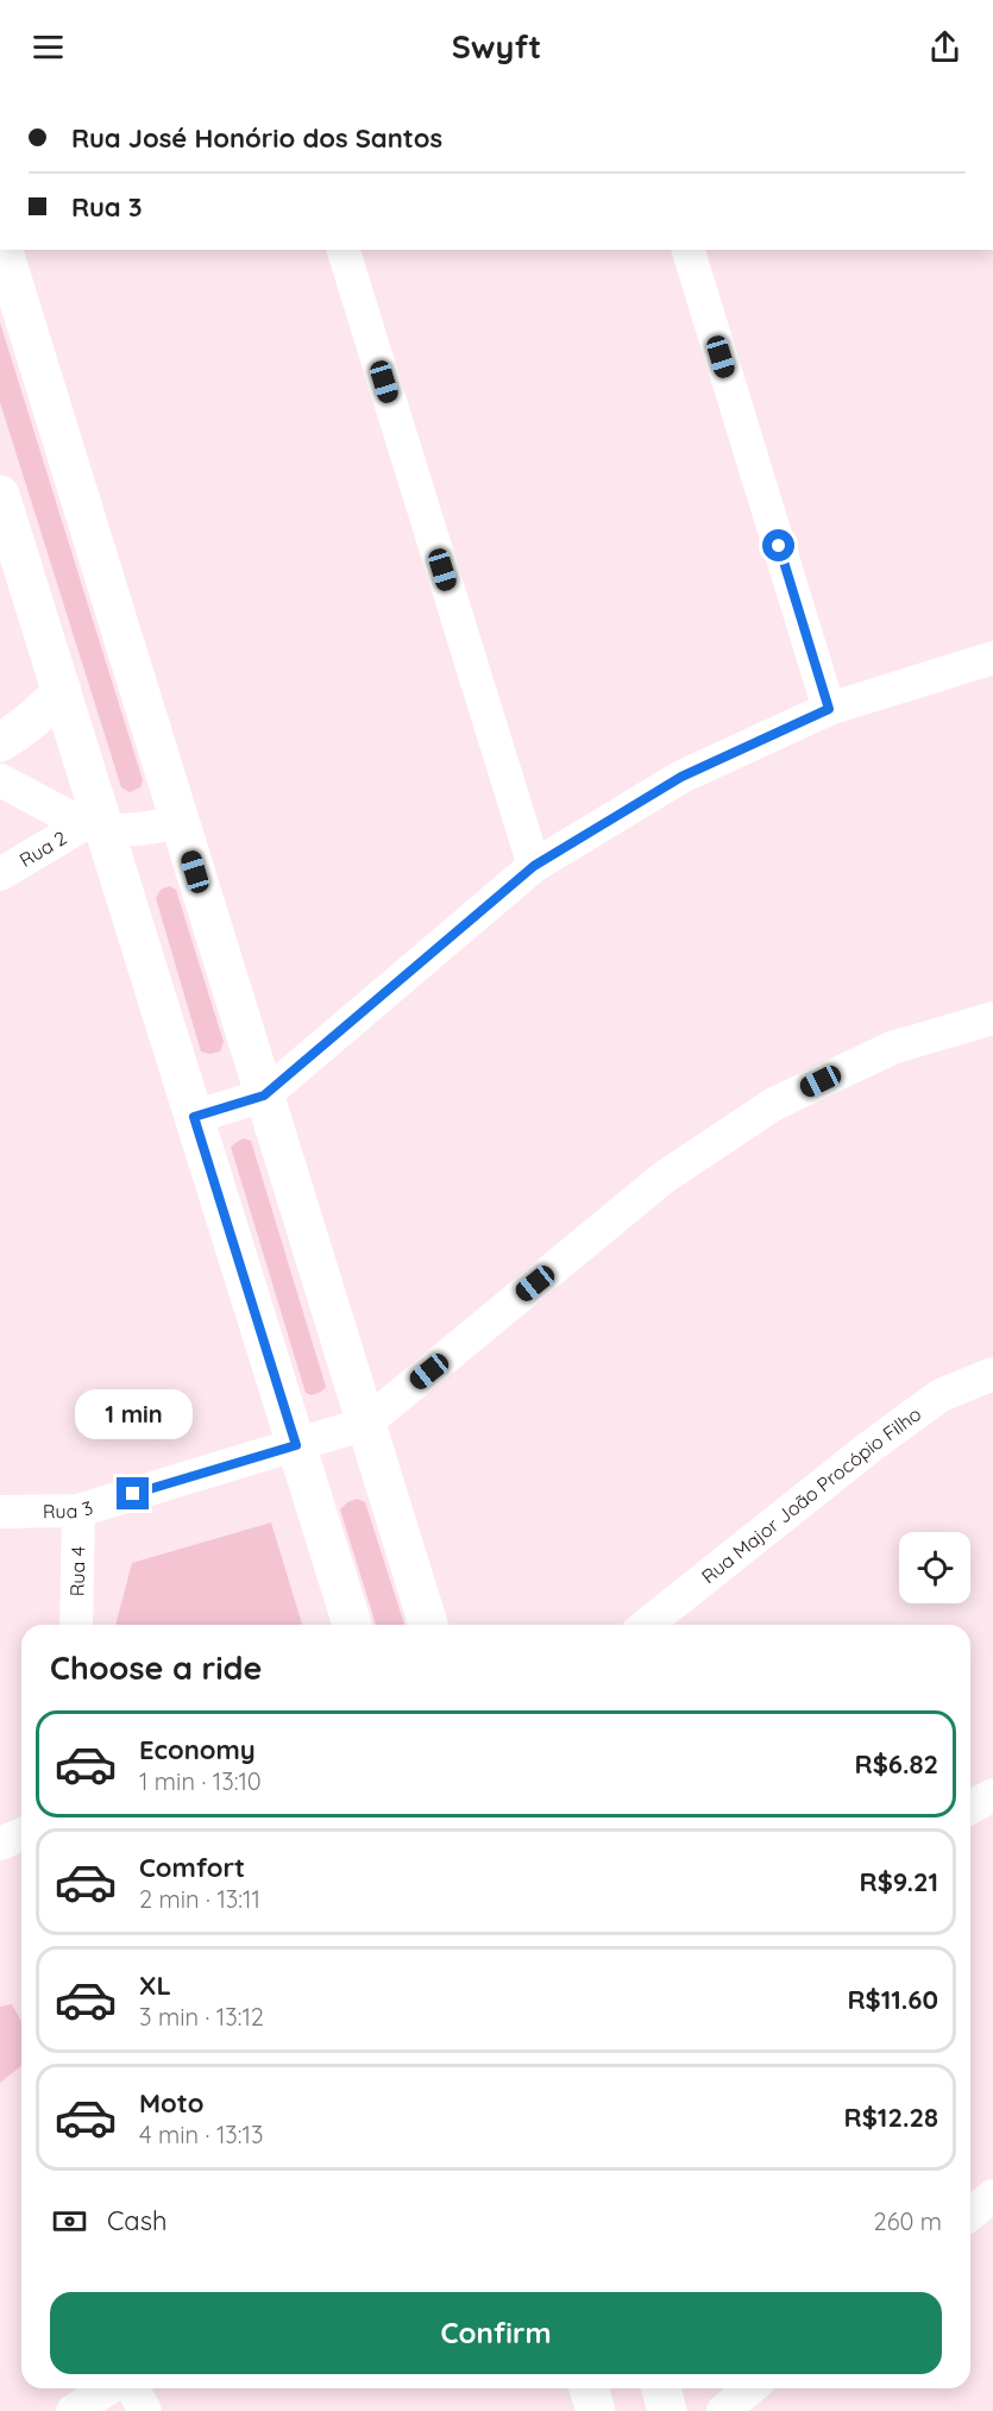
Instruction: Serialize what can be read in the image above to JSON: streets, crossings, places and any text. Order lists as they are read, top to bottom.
{
  "streets": {
    "street": [
      "Rua 2",
      "Rua Major João Procópio Filho",
      "Rua 3",
      "Rua 4"
    ]
  },
  "crossings": [
    ["Rua 3", "Rua 4"]
  ],
  "page": {
    "header": "Swyft",
    "banner": ["Rua José Honório dos Santos", "Rua 3"],
    "bubble": "1 min",
    "heading": "Choose a ride",
    "list": [
      {
        "name": "Economy",
        "note": "1 min · 13:10",
        "value": "R$6.82"
      },
      {
        "name": "Comfort",
        "note": "2 min · 13:11",
        "value": "R$9.21"
      },
      {
        "name": "XL",
        "note": "3 min · 13:12",
        "value": "R$11.60"
      },
      {
        "name": "Moto",
        "note": "4 min · 13:13",
        "value": "R$12.28"
      }
    ],
    "pay": ["Cash", "260 m"],
    "buttons": "Confirm"
  }
}
